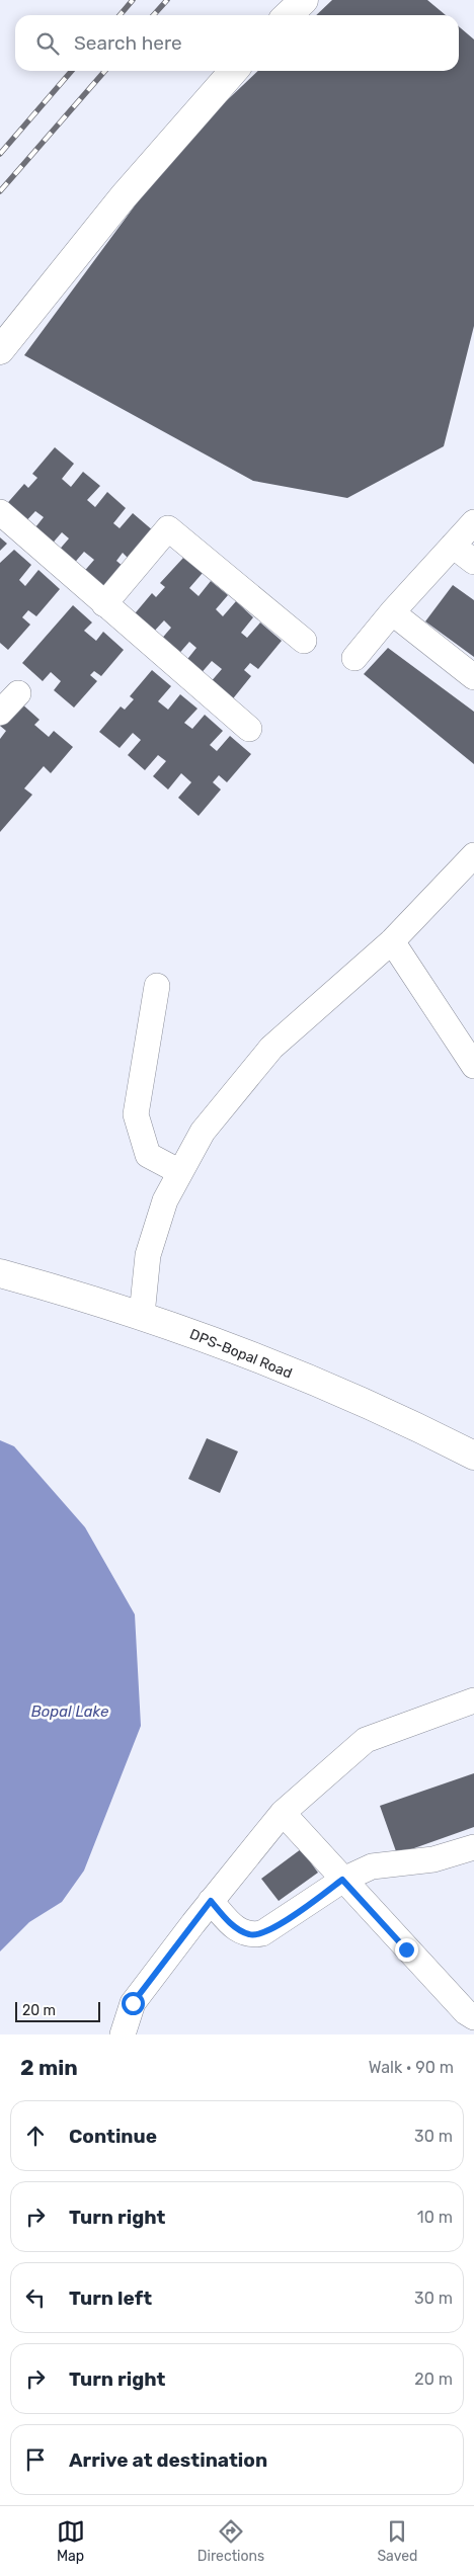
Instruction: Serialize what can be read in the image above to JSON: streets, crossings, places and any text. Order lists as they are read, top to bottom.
{
  "streets": {
    "street": ["DPS-Bopal Road"]
  },
  "water": ["Bopal Lake"],
  "scale_bar": "20 m",
  "page": {
    "search": "Search here",
    "scale": "20 m",
    "heading": ["2 min", "Walk · 90 m"],
    "list": [
      ["Continue", "30 m"],
      ["Turn right", "10 m"],
      ["Turn left", "30 m"],
      ["Turn right", "20 m"],
      "Arrive at destination"
    ],
    "nav": ["Map", "Directions", "Saved"]
  }
}
